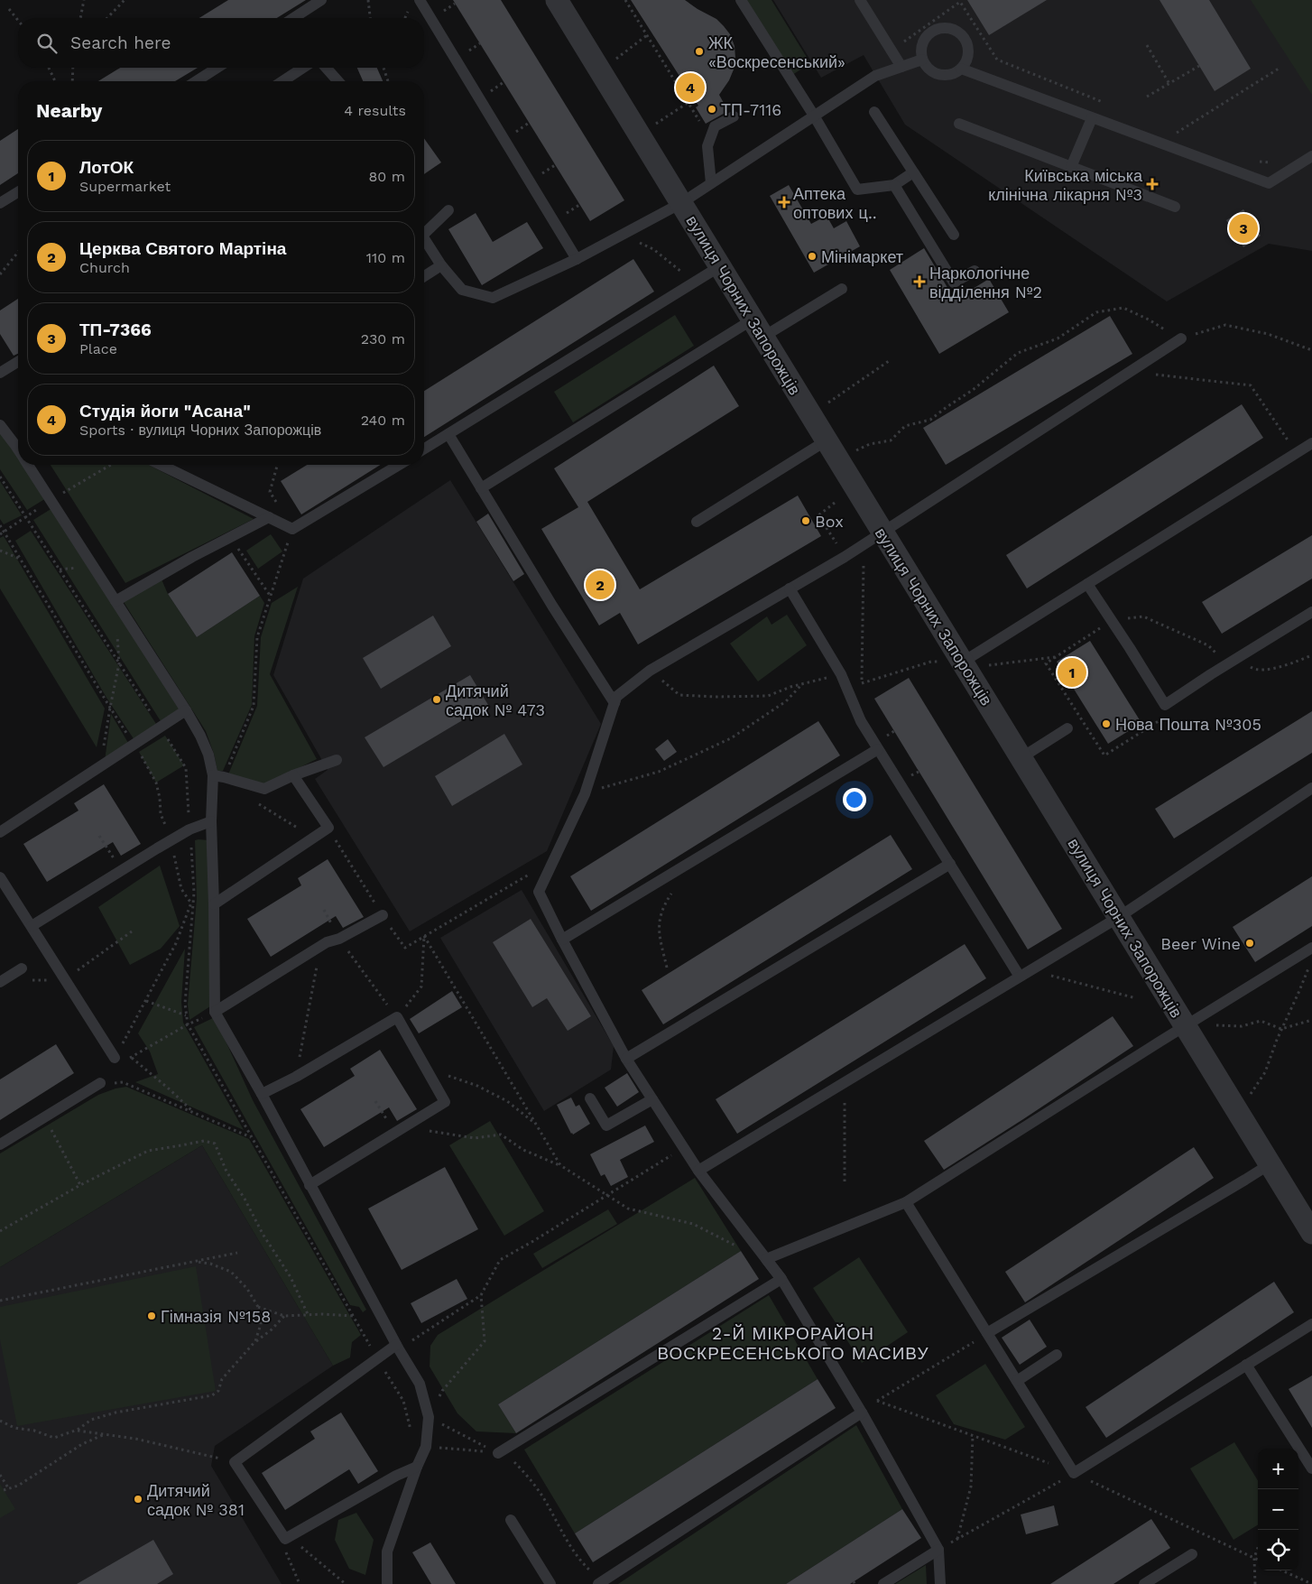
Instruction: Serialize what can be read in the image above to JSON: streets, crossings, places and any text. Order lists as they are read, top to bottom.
{
  "streets": {
    "street": ["вулиця Чорних Запорожців"]
  },
  "districts": ["2-Й МІКРОРАЙОН ВОСКРЕСЕНСЬКОГО МАСИВУ"],
  "places": {
    "other": [
      "ЖК «Воскресенський»",
      "ТП-7116",
      "Мінімаркет",
      "Box",
      "Дитячий садок № 473",
      "Нова Пошта №305",
      "Beer Wine",
      "Гімназія №158",
      "Дитячий садок № 381"
    ],
    "health": ["Київська міська клінічна лікарня №3", "Аптека оптових ц‥", "Наркологічне відділення №2"]
  },
  "page": {
    "search": "Search here",
    "pins": [
      "4",
      "3",
      "2",
      "1"
    ],
    "heading": ["Nearby", "4 results"],
    "list": [
      {
        "mark": "1",
        "name": "ЛотОК",
        "note": "Supermarket",
        "value": "80 m"
      },
      {
        "mark": "2",
        "name": "Церква Святого Мартіна",
        "note": "Church",
        "value": "110 m"
      },
      {
        "mark": "3",
        "name": "ТП-7366",
        "note": "Place",
        "value": "230 m"
      },
      {
        "mark": "4",
        "name": "Студія йоги \"Асана\"",
        "note": "Sports · вулиця Чорних Запорожців",
        "value": "240 m"
      }
    ],
    "map_buttons": ["+", "−"]
  }
}
